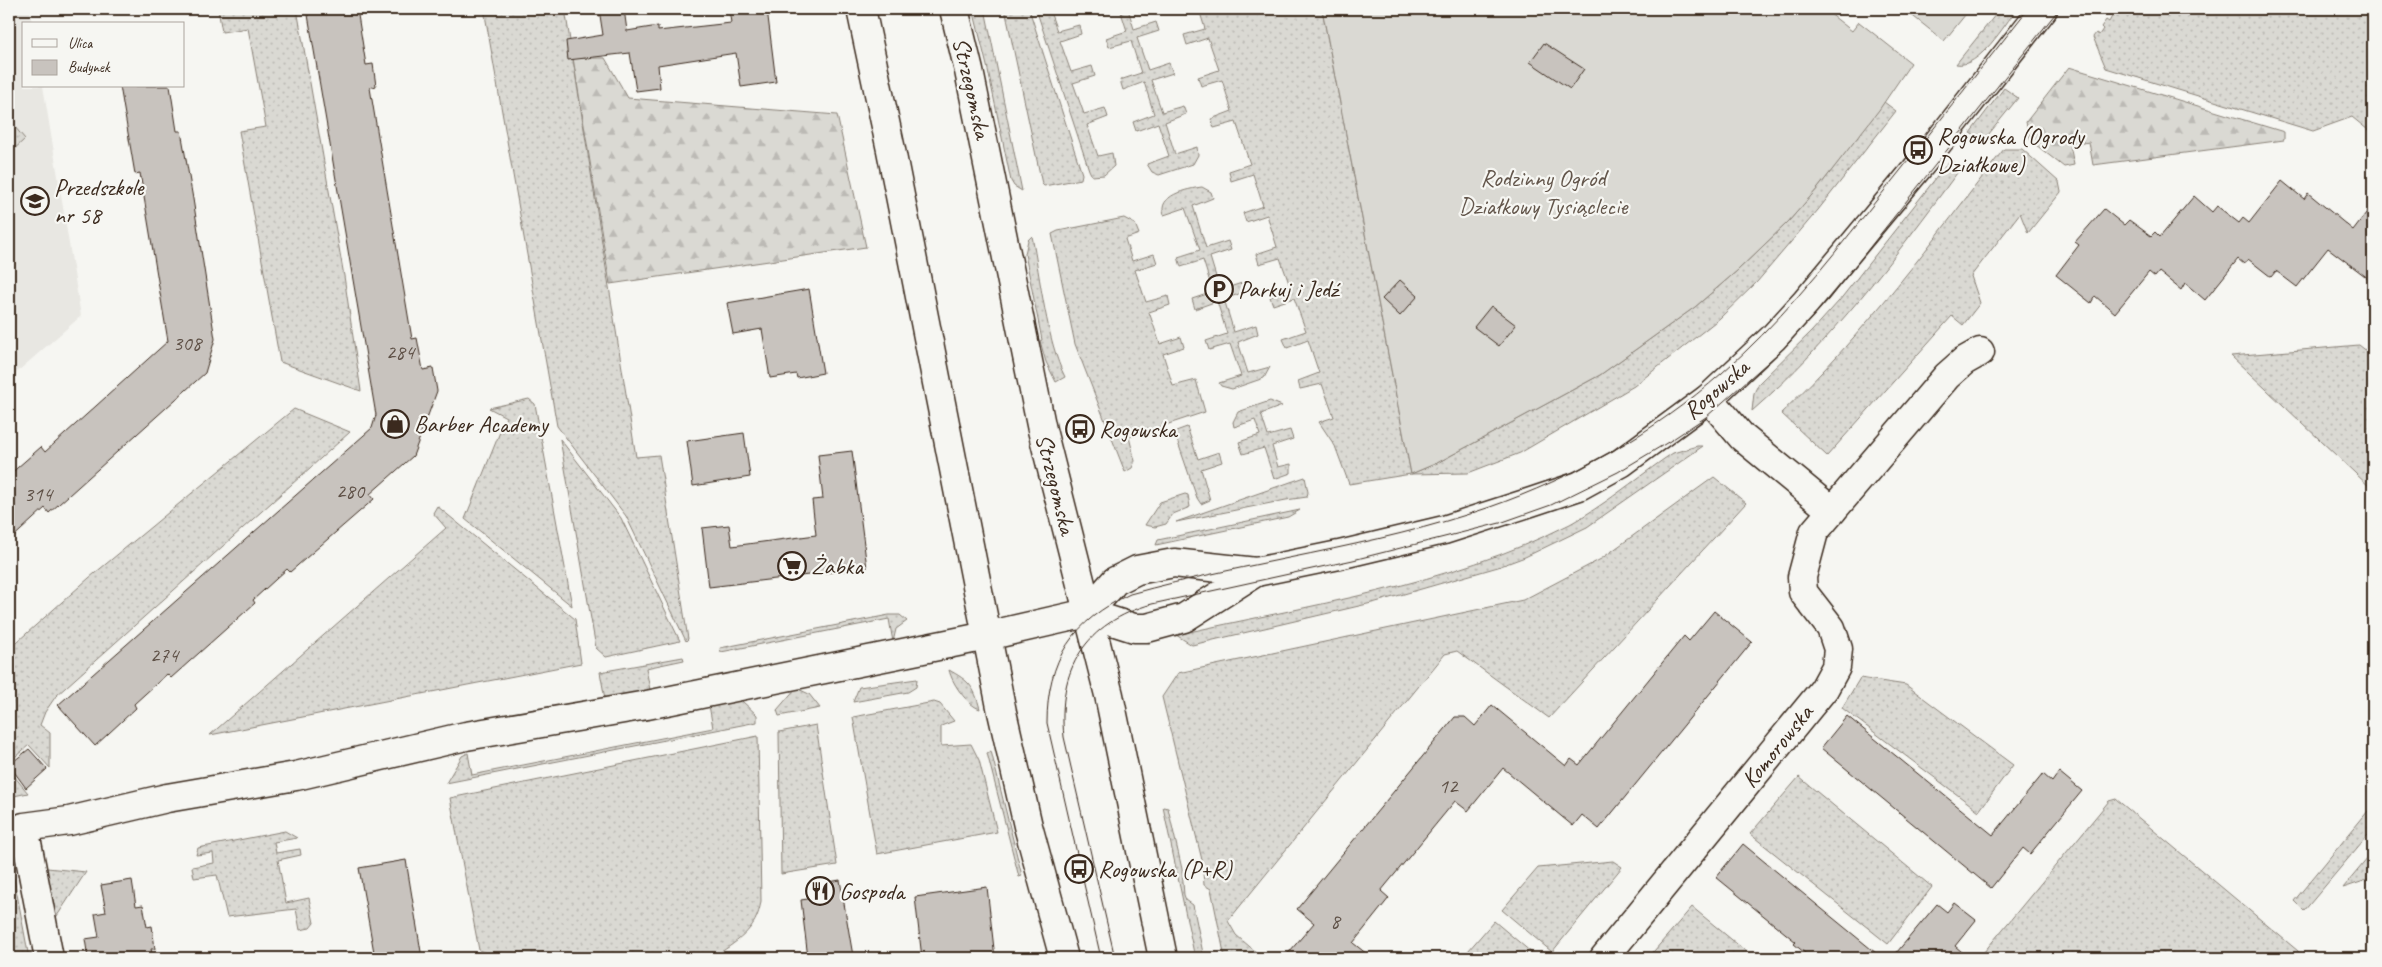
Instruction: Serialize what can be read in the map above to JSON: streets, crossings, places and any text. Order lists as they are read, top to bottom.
{
  "streets": {
    "street": ["Strzegomska", "Rogowska", "Komorowska"]
  },
  "crossings": [
    ["Strzegomska", "Rogowska"]
  ],
  "parks": ["Rodzinny Ogród Działkowy Tysiąclecie"],
  "places": {
    "bus stop": ["Rogowska (Ogrody Działkowe)", "Rogowska", "Rogowska (P+R)"],
    "school or university": ["Przedszkole nr 58"],
    "parking": ["Parkuj i Jedź"],
    "shop": ["Barber Academy"],
    "supermarket": ["Żabka"],
    "restaurant": ["Gospoda"]
  },
  "house_numbers": [
    "308",
    "284",
    "280",
    "314",
    "274",
    "12",
    "8"
  ],
  "legend": ["Ulica", "Budynek"]
}
